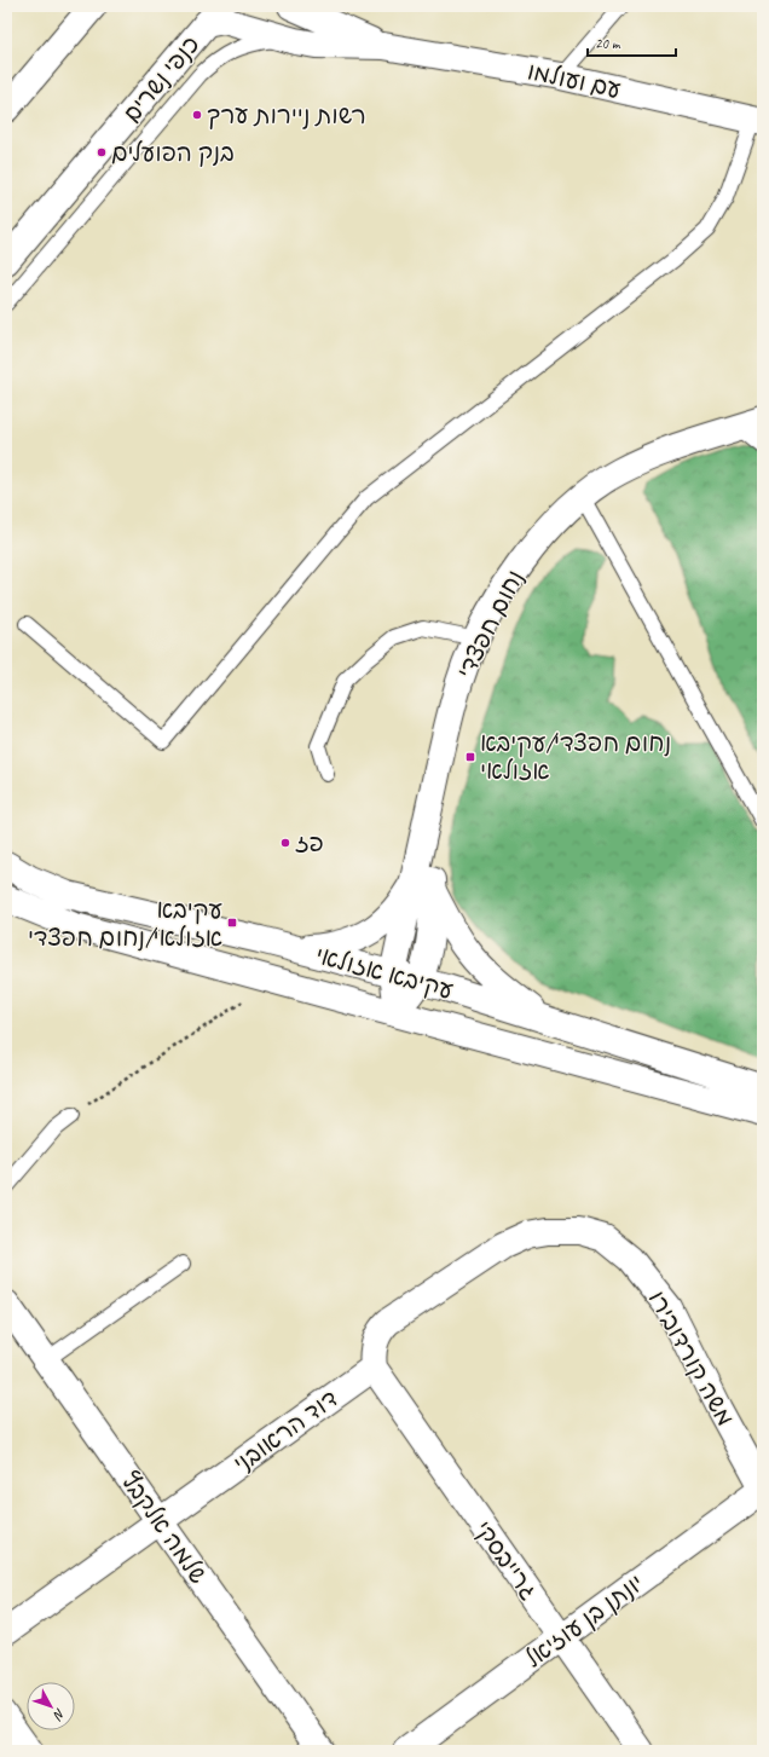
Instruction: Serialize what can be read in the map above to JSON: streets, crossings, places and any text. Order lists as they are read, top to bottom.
{
  "streets": {
    "street": [
      "כנפי נשרים",
      "עם ועולמו",
      "נחום חפצדי",
      "עקיבא אזולאי",
      "משה קורדובירו",
      "דוד הראובני",
      "שלמה אלקבץ",
      "גרייבסקי",
      "יונתן בן עוזיאל"
    ]
  },
  "crossings": [
    ["כנפי נשרים", "עם ועולמו"],
    ["נחום חפצדי", "עקיבא אזולאי"],
    ["משה קורדובירו", "דוד הראובני"],
    ["משה קורדובירו", "גרייבסקי"],
    ["משה קורדובירו", "יונתן בן עוזיאל"],
    ["דוד הראובני", "שלמה אלקבץ"],
    ["דוד הראובני", "גרייבסקי"],
    ["גרייבסקי", "יונתן בן עוזיאל"]
  ],
  "places": {
    "other": ["רשות ניירות ערך", "בנק הפועלים", "פז"],
    "transit": ["נחום חפצדי/עקיבא אזולאי", "עקיבא אזולאי/נחום חפצדי"]
  },
  "scale_bar": "20 m",
  "north": "bottom right"
}
